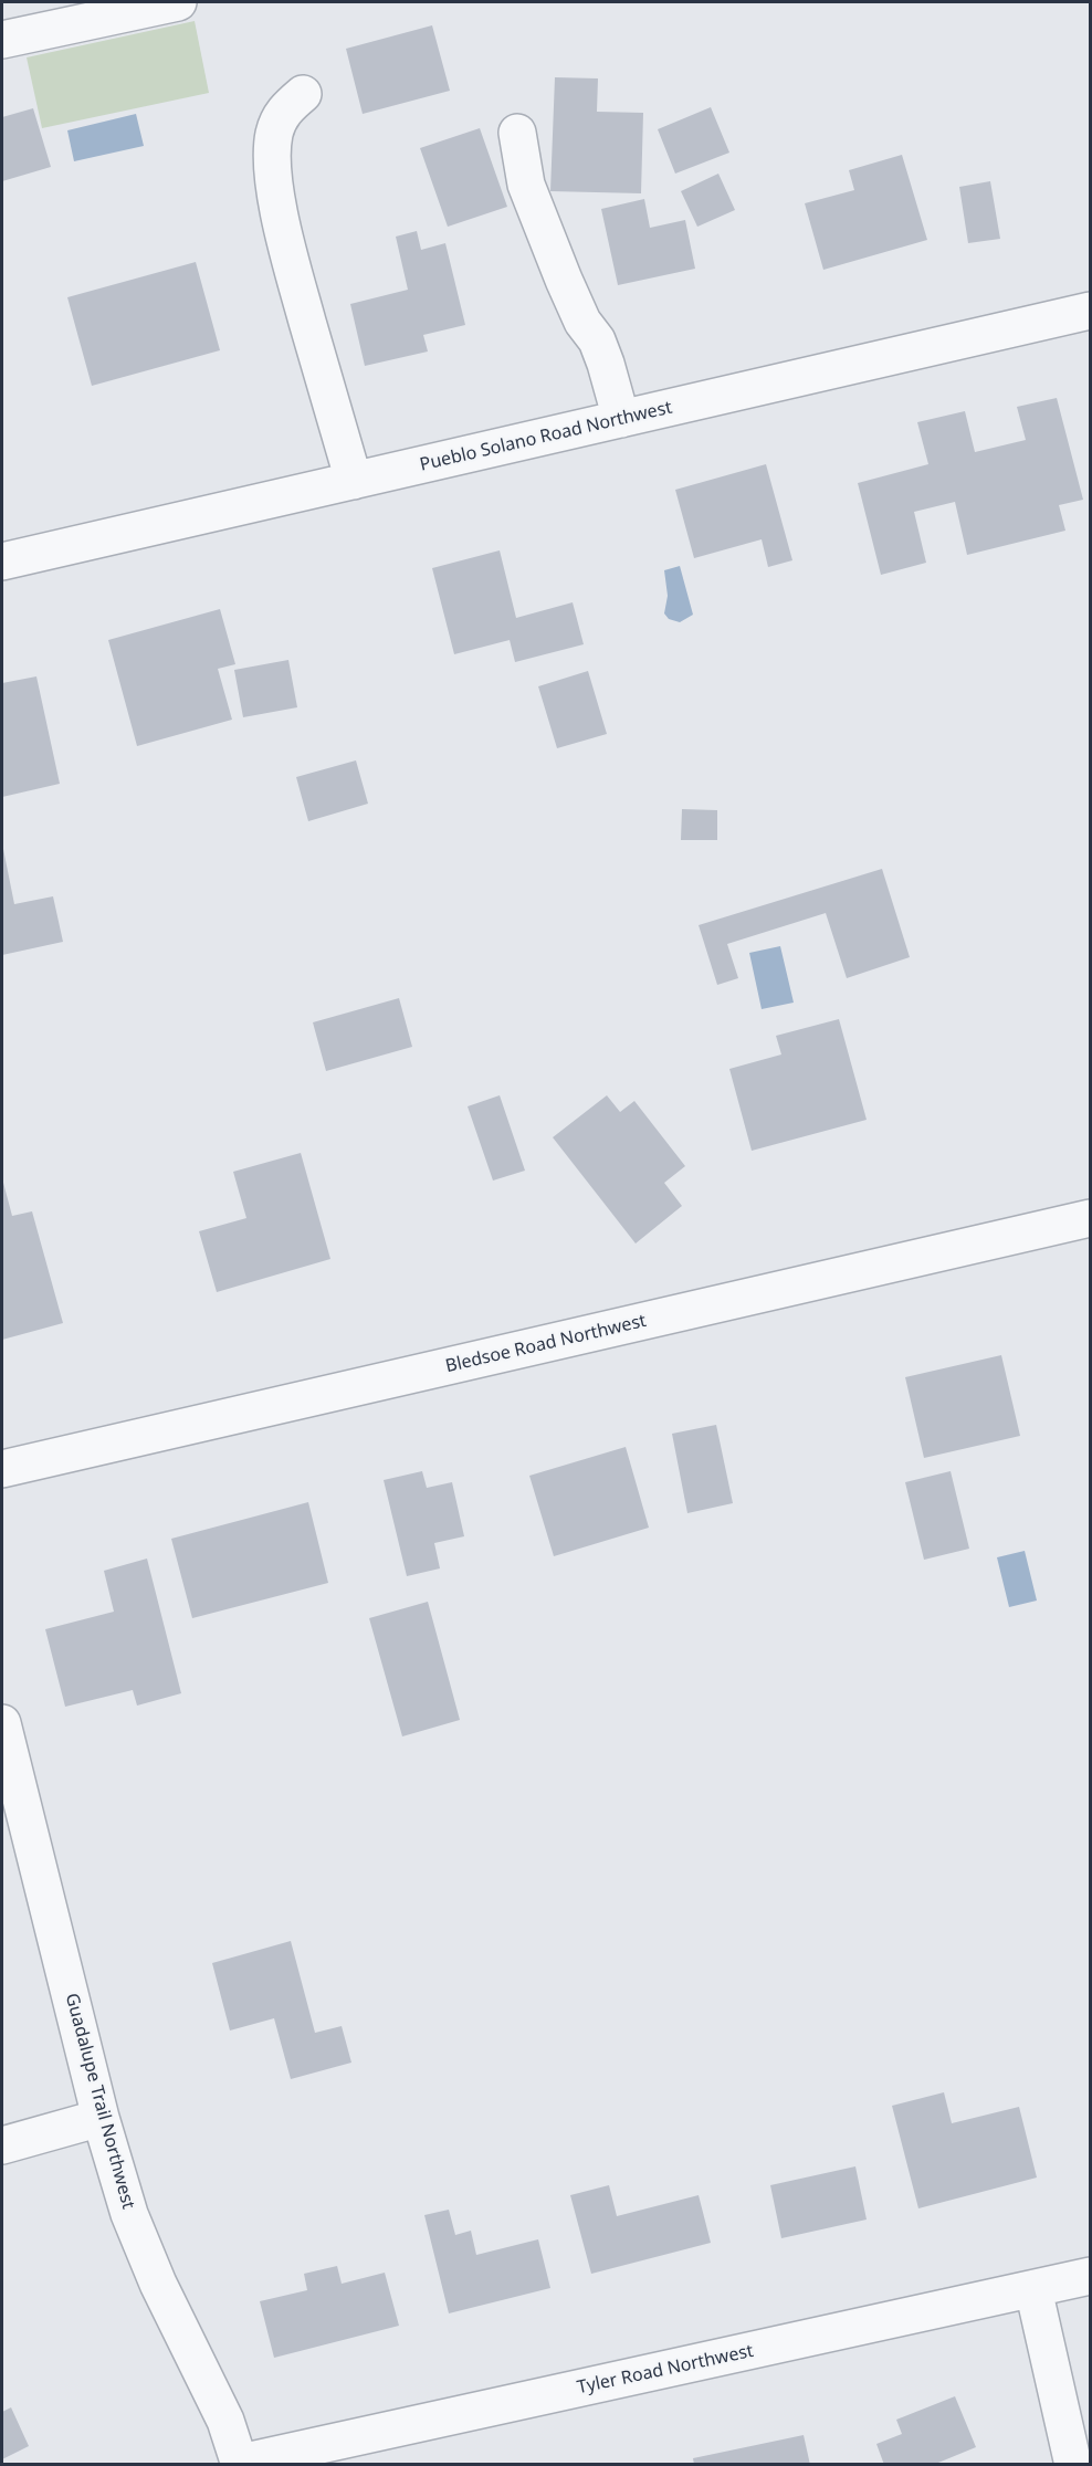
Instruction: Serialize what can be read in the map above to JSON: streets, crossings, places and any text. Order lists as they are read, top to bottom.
{
  "streets": {
    "street": [
      "Pueblo Solano Road Northwest",
      "Bledsoe Road Northwest",
      "Guadalupe Trail Northwest",
      "Tyler Road Northwest"
    ]
  },
  "crossings": [
    ["Guadalupe Trail Northwest", "Tyler Road Northwest"]
  ]
}
